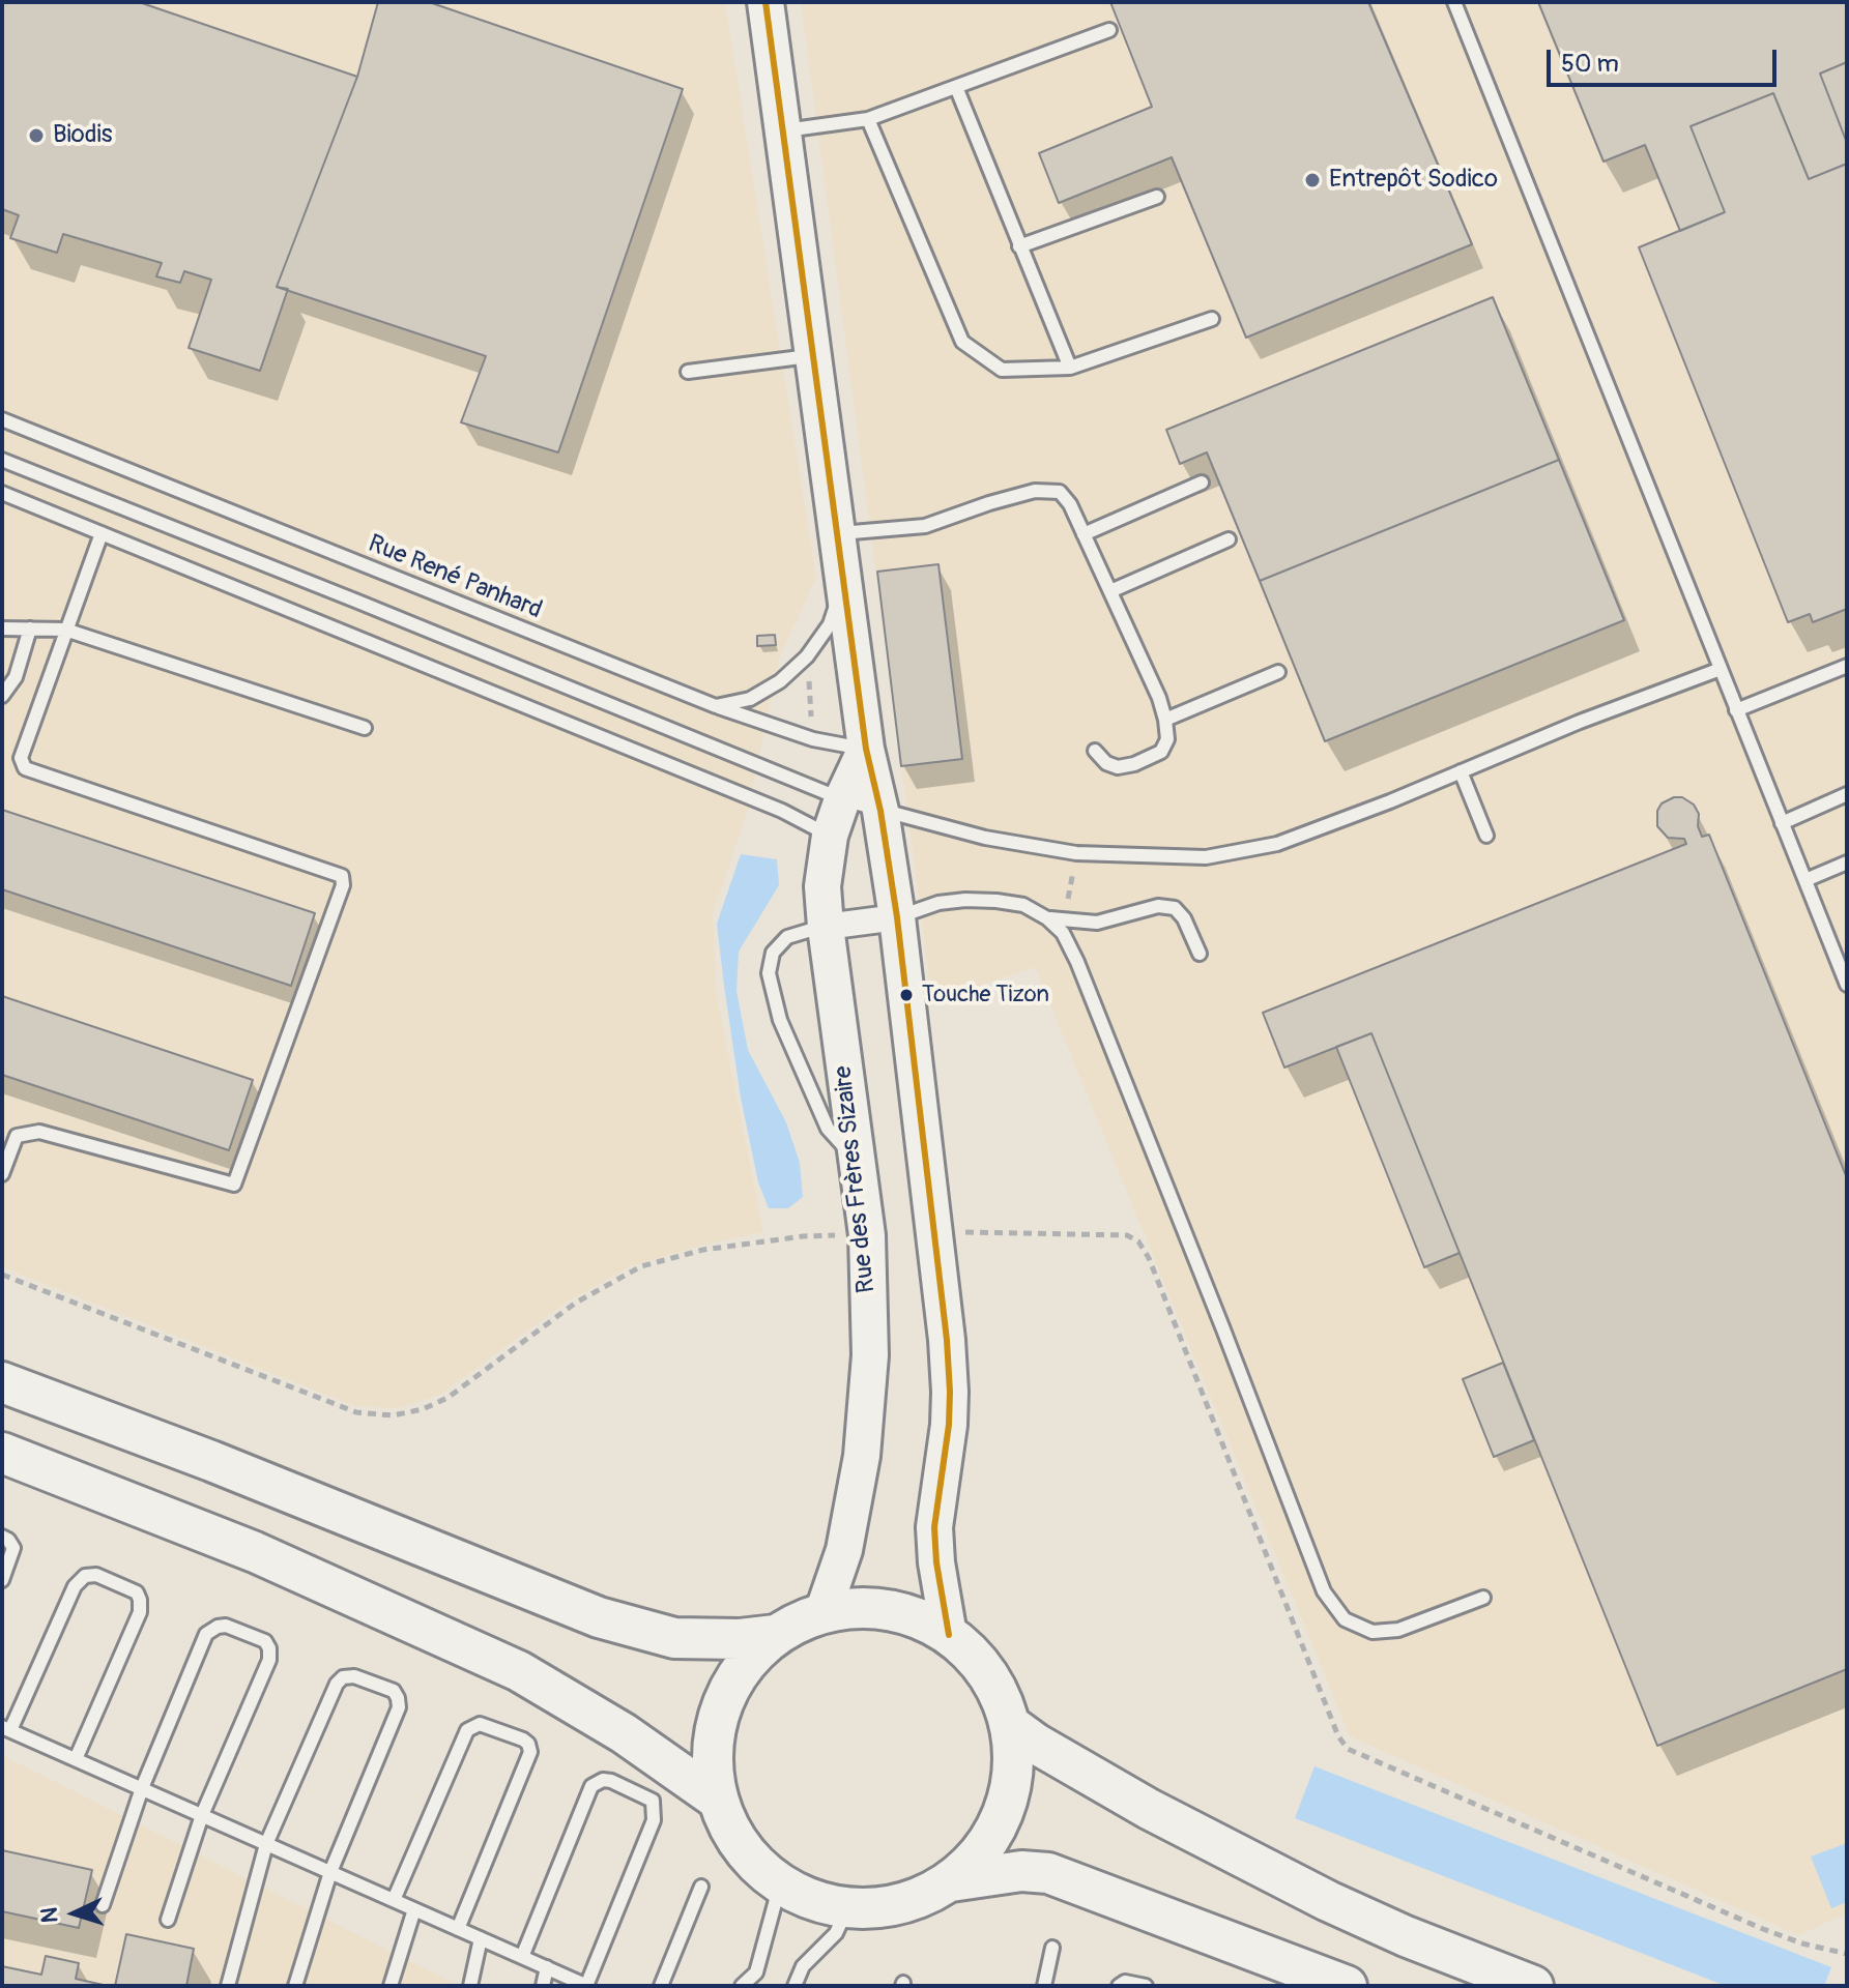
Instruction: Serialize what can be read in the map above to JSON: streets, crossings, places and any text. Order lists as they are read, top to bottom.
{
  "streets": {
    "street": ["Rue des Frères Sizaire"],
    "lane": ["Rue René Panhard"]
  },
  "crossings": [
    ["Rue René Panhard", "Rue des Frères Sizaire"]
  ],
  "places": ["Biodis", "Entrepôt Sodico", "Touche Tizon"],
  "scale_bar": "50 m",
  "north": "left"
}
